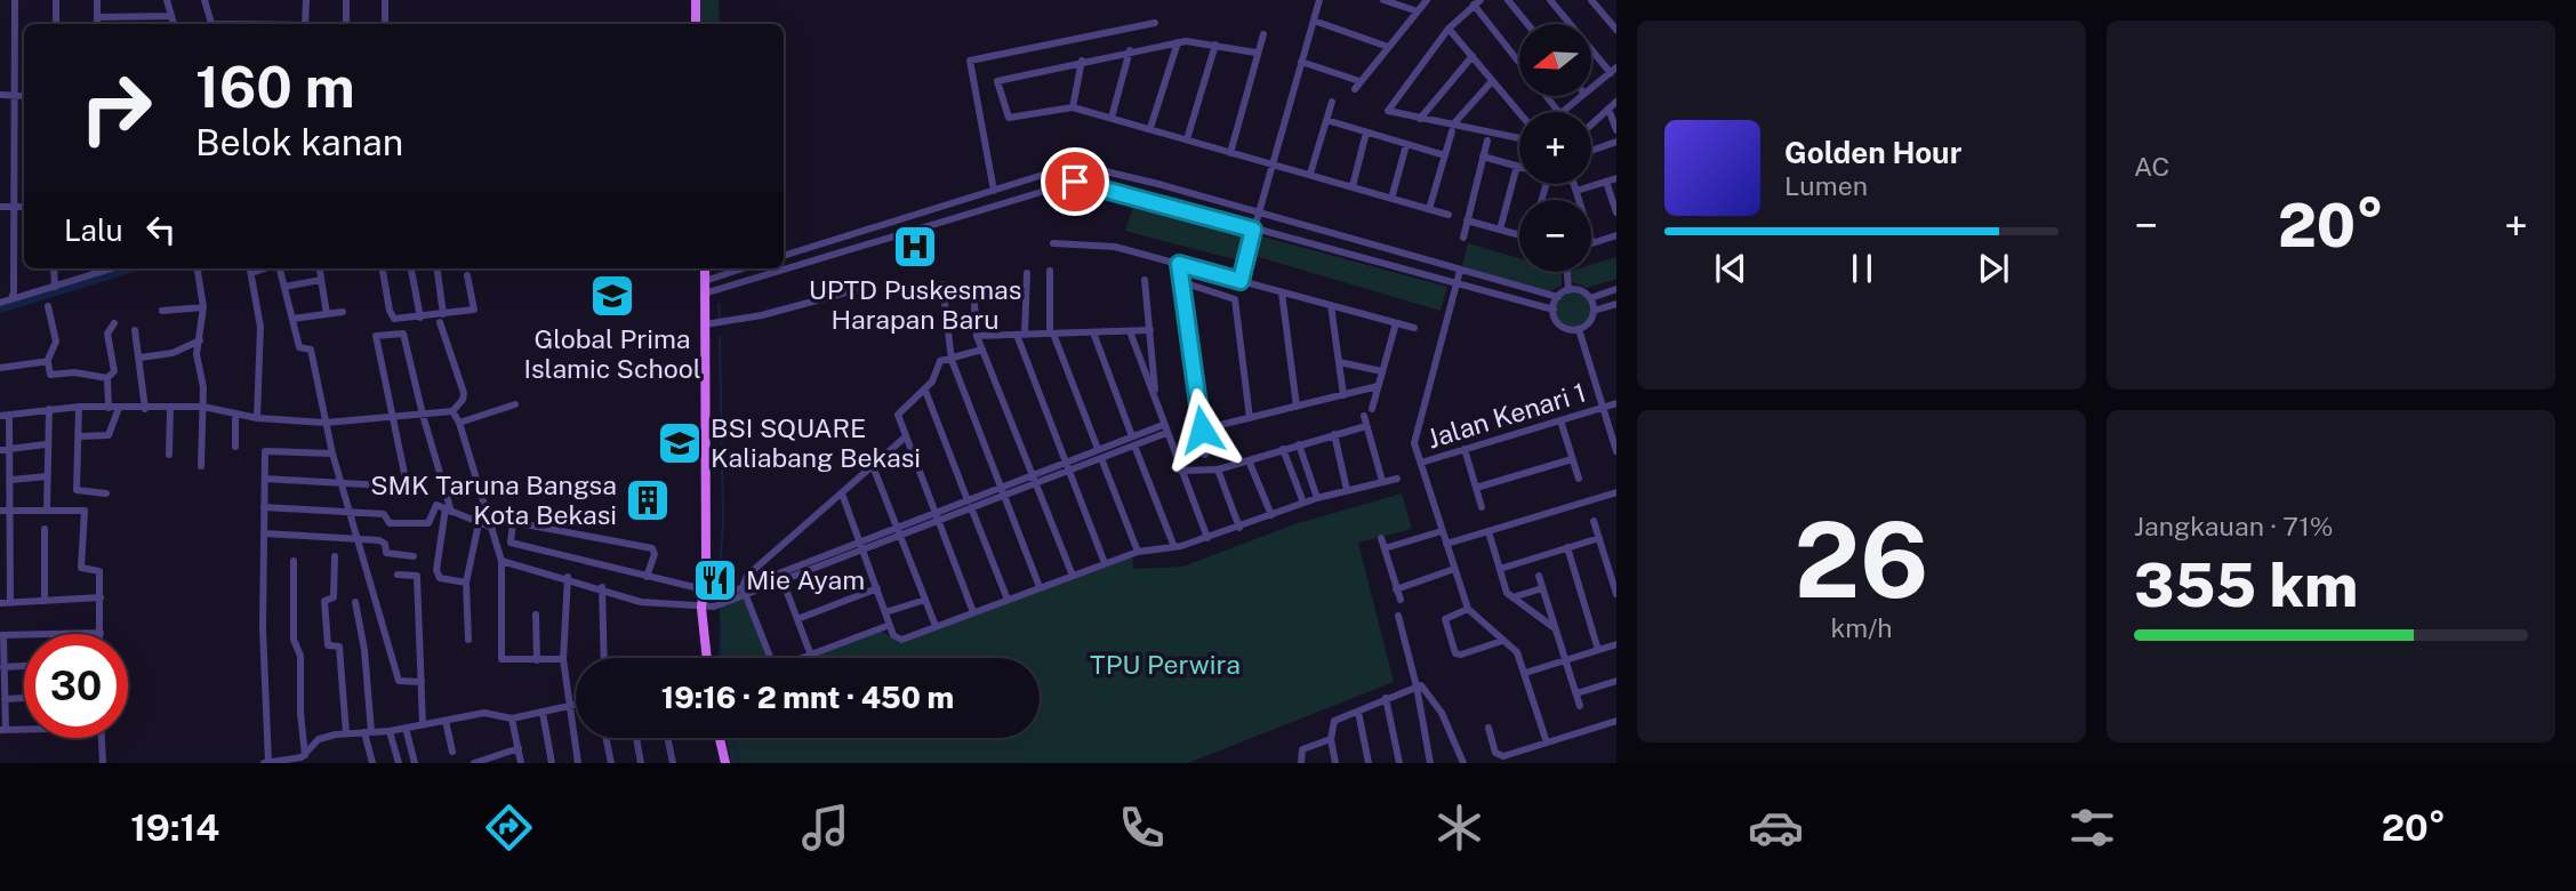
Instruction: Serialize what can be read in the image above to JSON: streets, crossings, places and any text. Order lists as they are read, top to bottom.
{
  "streets": {
    "street": ["Jalan Kenari 1"]
  },
  "parks": ["TPU Perwira"],
  "places": {
    "hospital": ["UPTD Puskesmas Harapan Baru"],
    "school or university": ["Global Prima Islamic School", "BSI SQUARE Kaliabang Bekasi"],
    "building": ["SMK Taruna Bangsa Kota Bekasi"],
    "restaurant": ["Mie Ayam"]
  },
  "north": "left",
  "page": {
    "tile": [
      "AC",
      ["26", "km/h"],
      ["Jangkauan · 71%", "355 km"]
    ],
    "map_buttons": ["+", "−"],
    "turn": ["160 m", "Belok kanan"],
    "song": ["Golden Hour", "Lumen"],
    "then": "Lalu",
    "heat": ["−", "20°", "+"],
    "limit": "30",
    "trip": "19:16 · 2 mnt · 450 m",
    "tabs": ["19:14", "20°"]
  }
}
